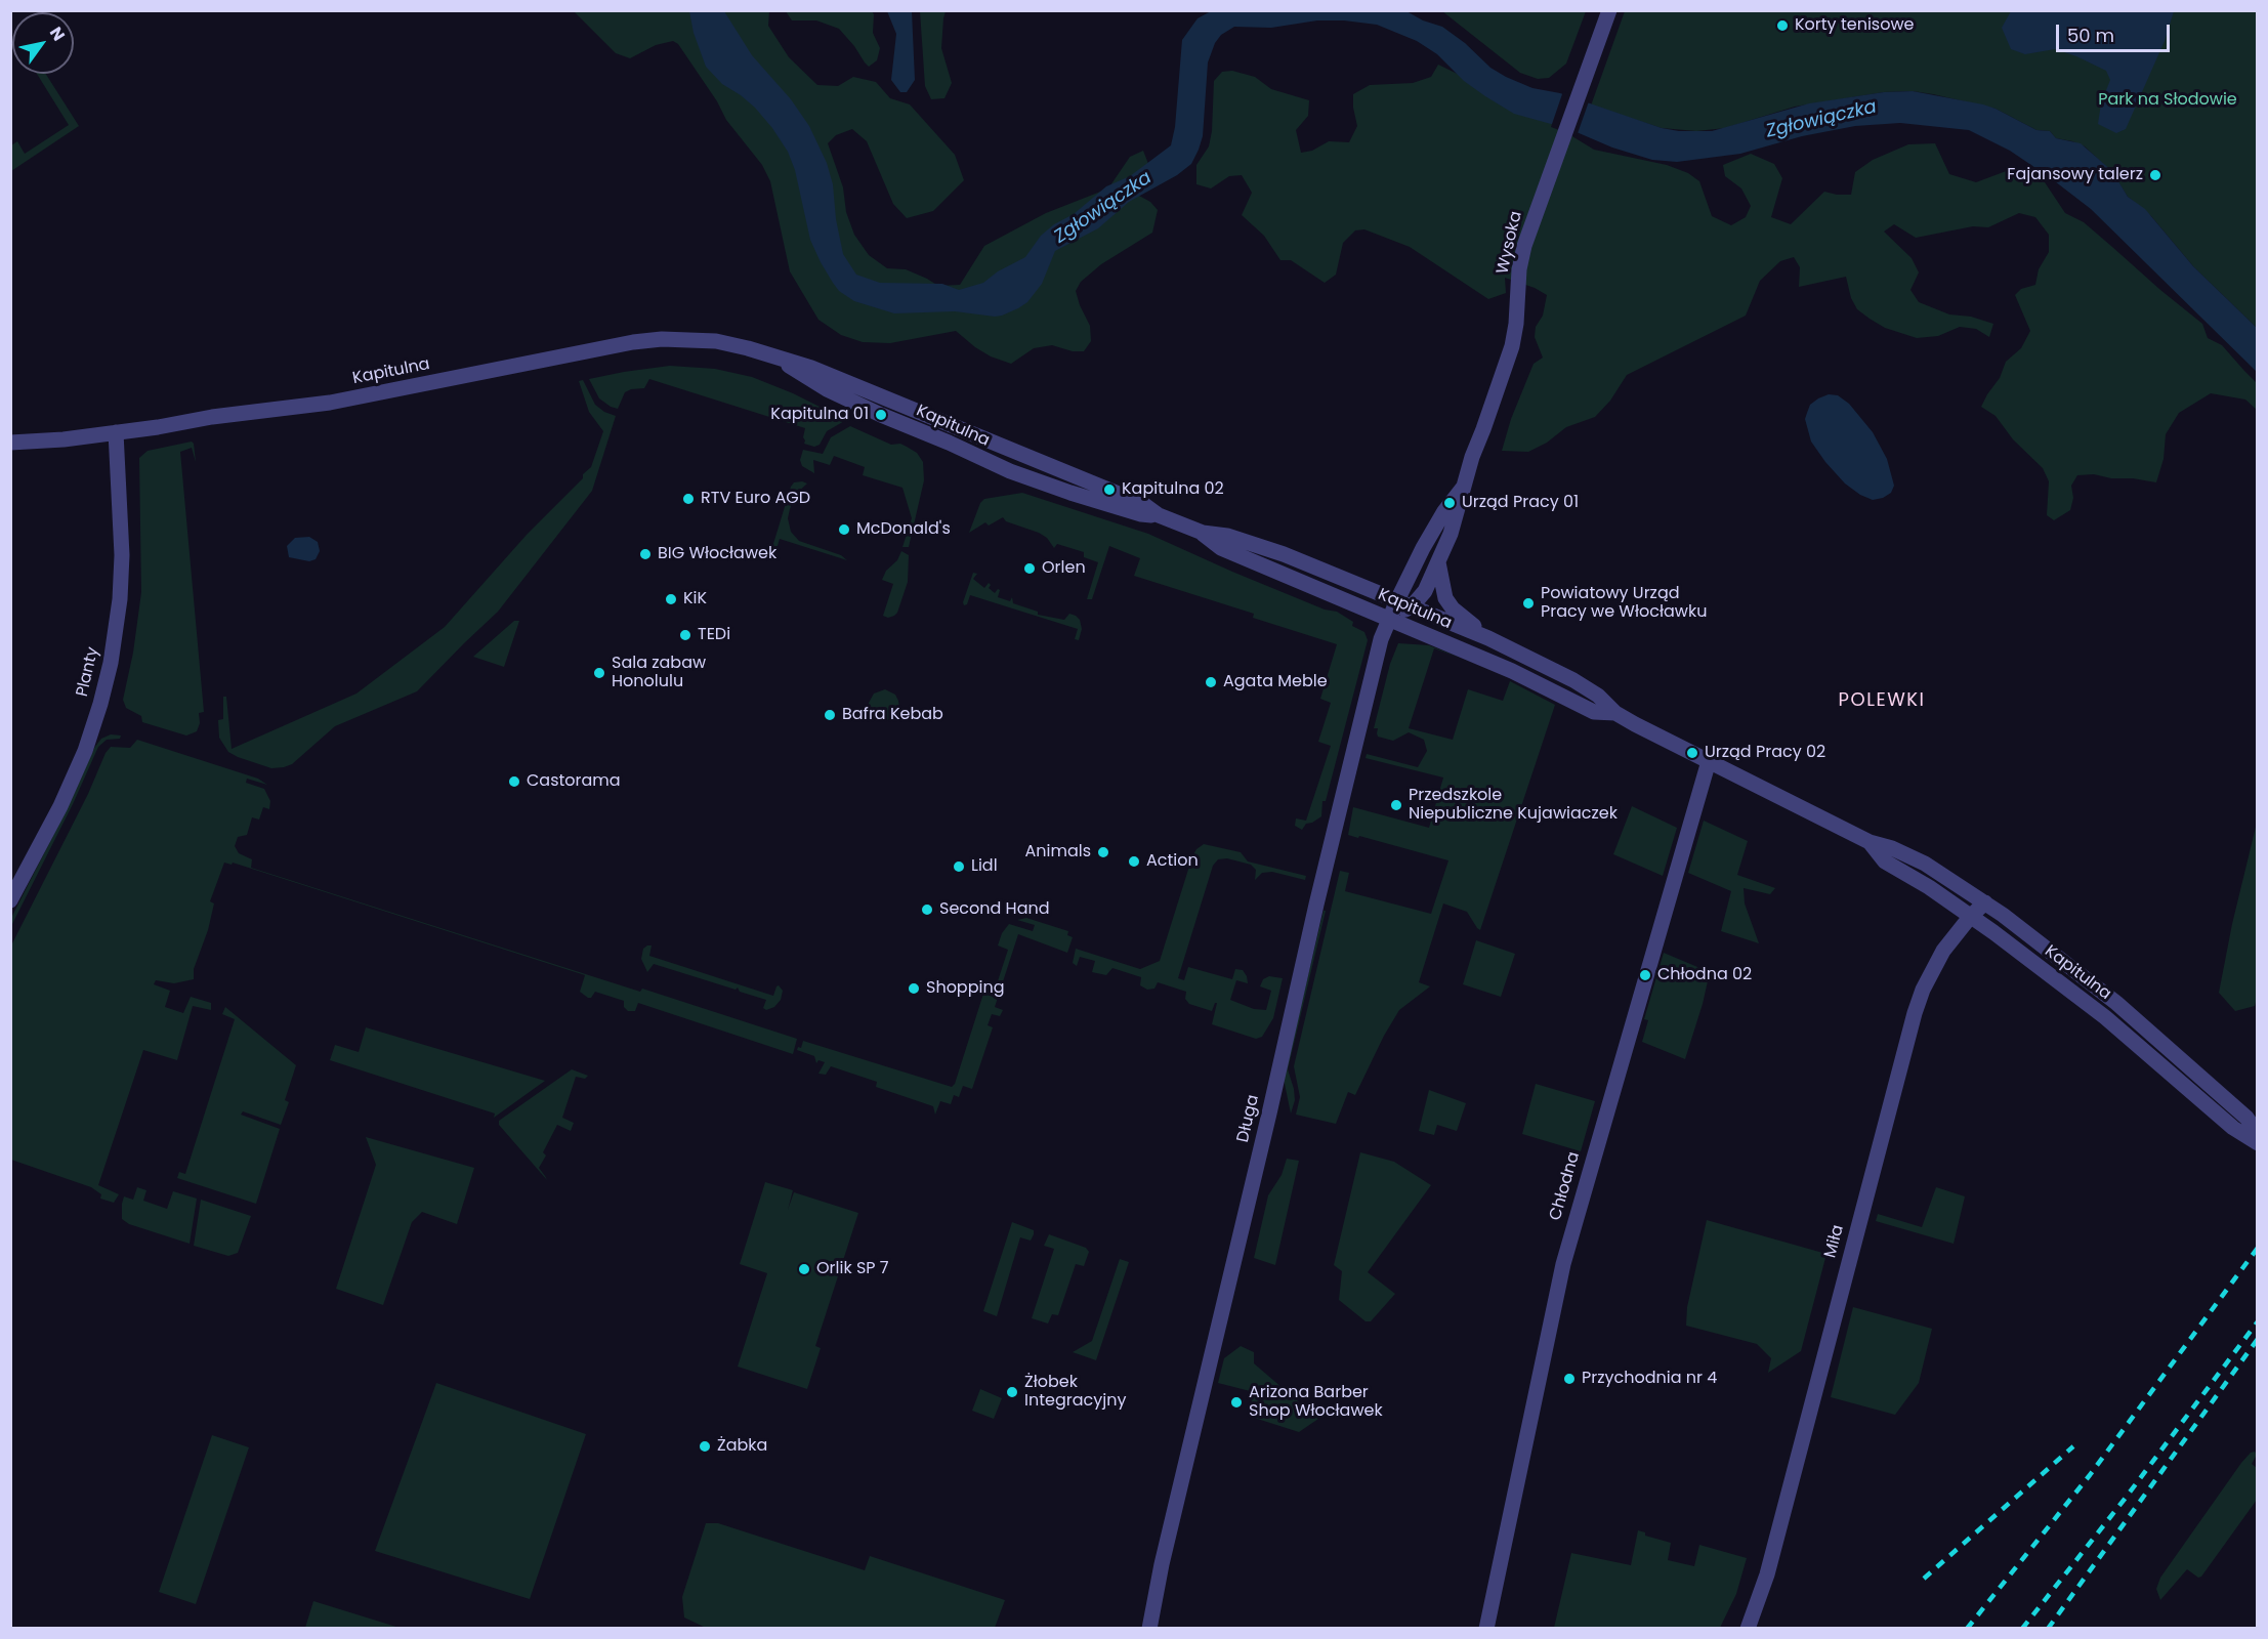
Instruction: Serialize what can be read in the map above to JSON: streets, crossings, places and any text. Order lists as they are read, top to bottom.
{
  "streets": {
    "street": [
      "Wysoka",
      "Kapitulna",
      "Planty",
      "Długa",
      "Chłodna",
      "Miła"
    ]
  },
  "crossings": [
    ["Wysoka", "Kapitulna"],
    ["Wysoka", "Długa"],
    ["Kapitulna", "Planty"],
    ["Kapitulna", "Długa"],
    ["Kapitulna", "Chłodna"],
    ["Kapitulna", "Miła"]
  ],
  "districts": ["POLEWKI"],
  "water": ["Zgłowiączka"],
  "parks": ["Park na Słodowie"],
  "places": [
    "Korty tenisowe",
    "Fajansowy talerz",
    "Kapitulna 01",
    "Kapitulna 02",
    "RTV Euro AGD",
    "Urząd Pracy 01",
    "McDonald's",
    "BIG Włocławek",
    "Orlen",
    "KiK",
    "Powiatowy Urząd Pracy we Włocławku",
    "TEDi",
    "Sala zabaw Honolulu",
    "Agata Meble",
    "Bafra Kebab",
    "Urząd Pracy 02",
    "Castorama",
    "Przedszkole Niepubliczne Kujawiaczek",
    "Animals",
    "Action",
    "Lidl",
    "Second Hand",
    "Chłodna 02",
    "Shopping",
    "Orlik SP 7",
    "Przychodnia nr 4",
    "Żłobek Integracyjny",
    "Arizona Barber Shop Włocławek",
    "Żabka"
  ],
  "scale_bar": "50 m",
  "north": "top right"
}
